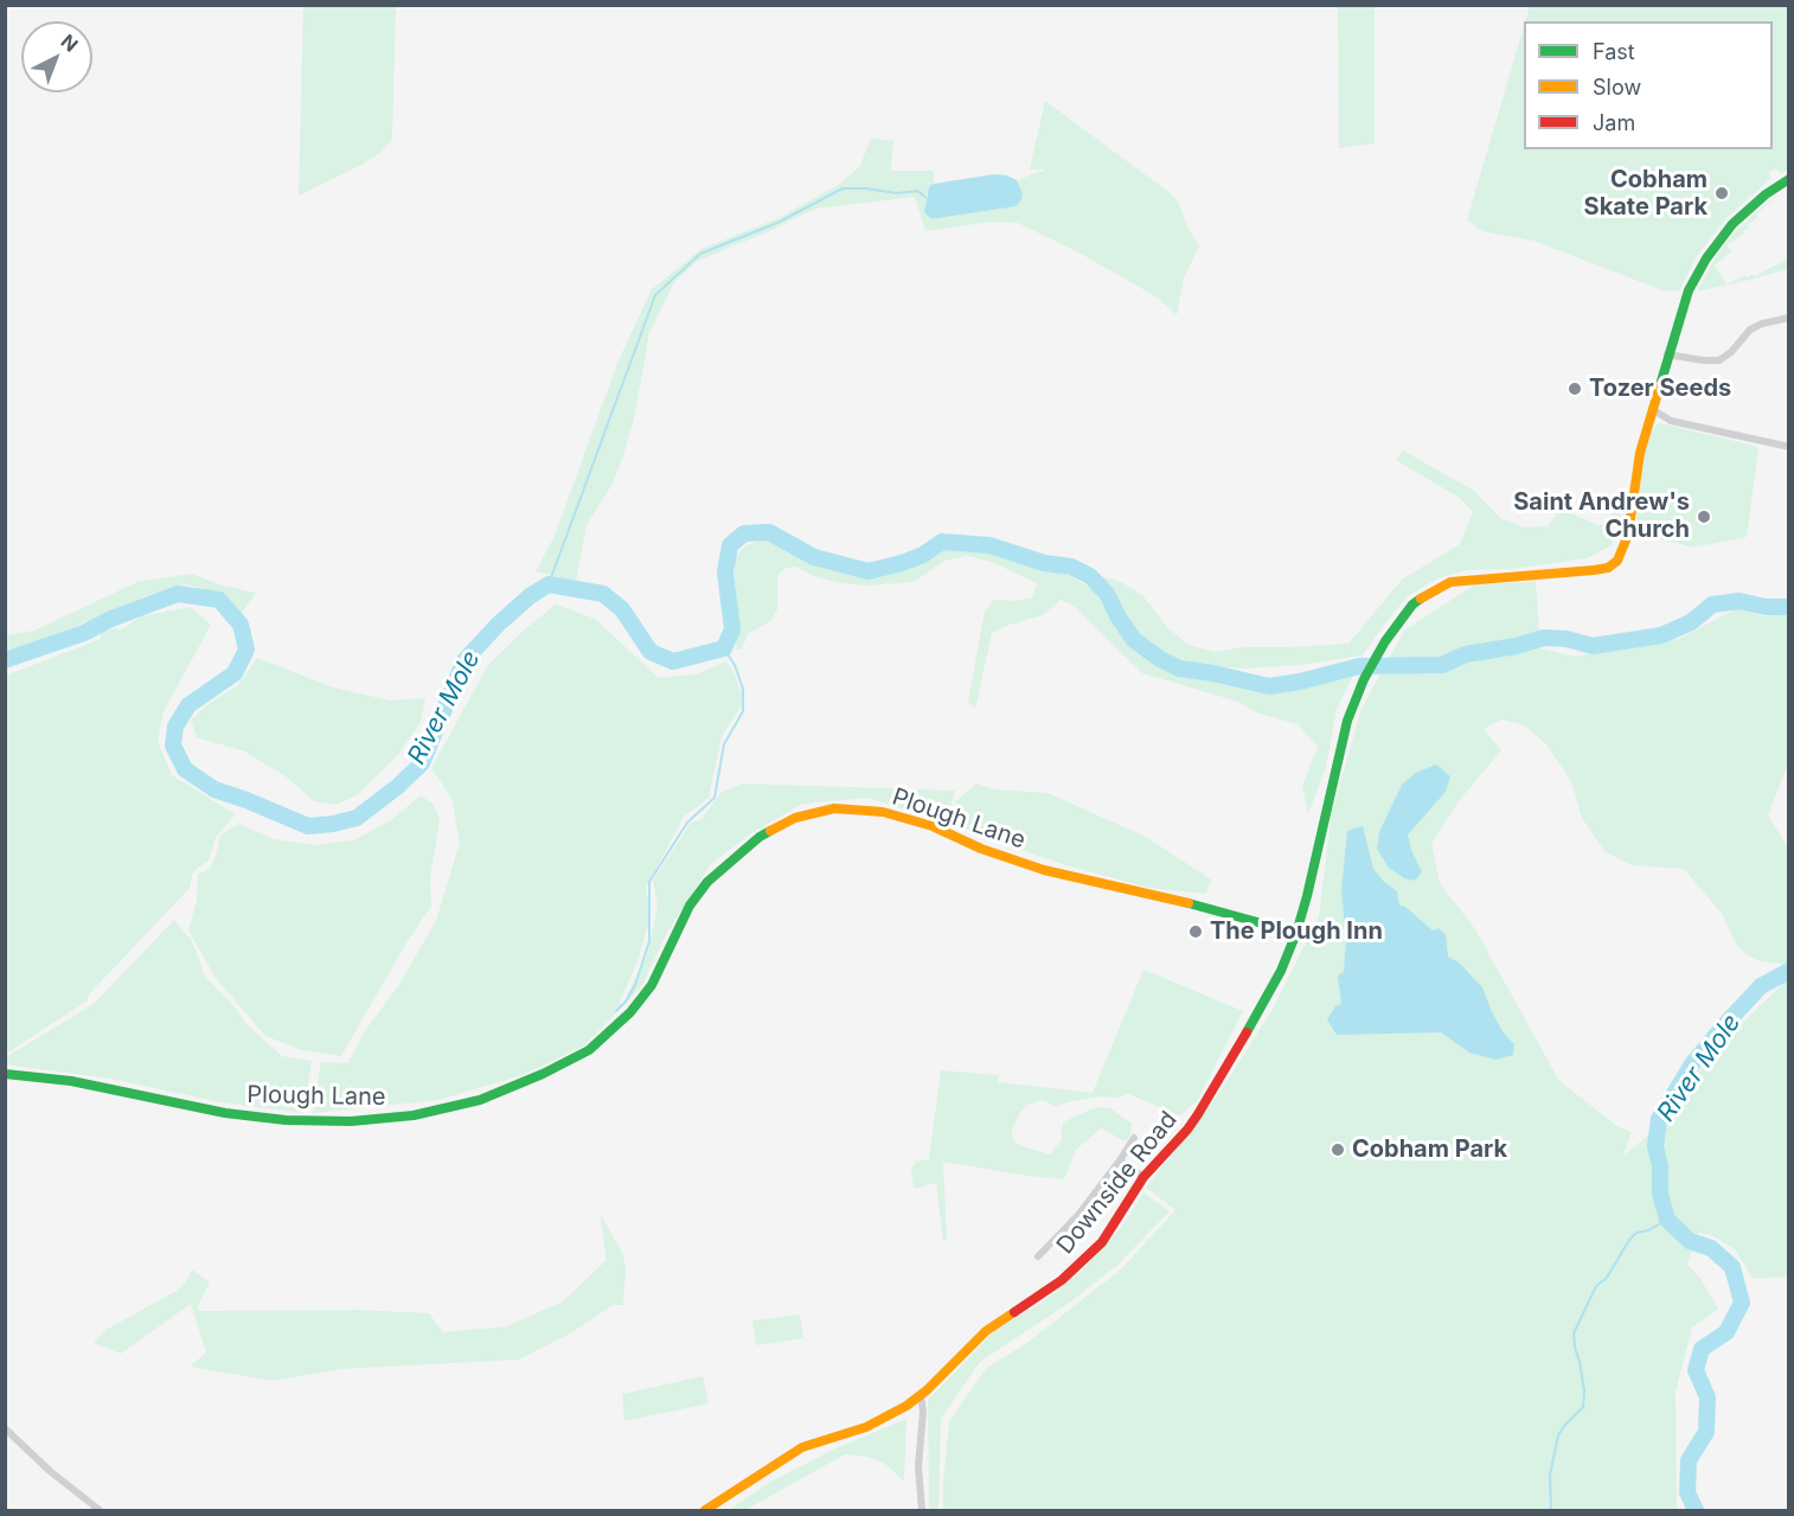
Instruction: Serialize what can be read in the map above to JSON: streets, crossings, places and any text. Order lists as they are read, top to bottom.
{
  "streets": {
    "street": ["Plough Lane", "Downside Road"]
  },
  "crossings": [
    ["Plough Lane", "Downside Road"]
  ],
  "water": ["River Mole"],
  "places": [
    "Cobham Skate Park",
    "Tozer Seeds",
    "Saint Andrew's Church",
    "The Plough Inn",
    "Cobham Park"
  ],
  "legend": ["Fast", "Slow", "Jam"],
  "north": "top right"
}
